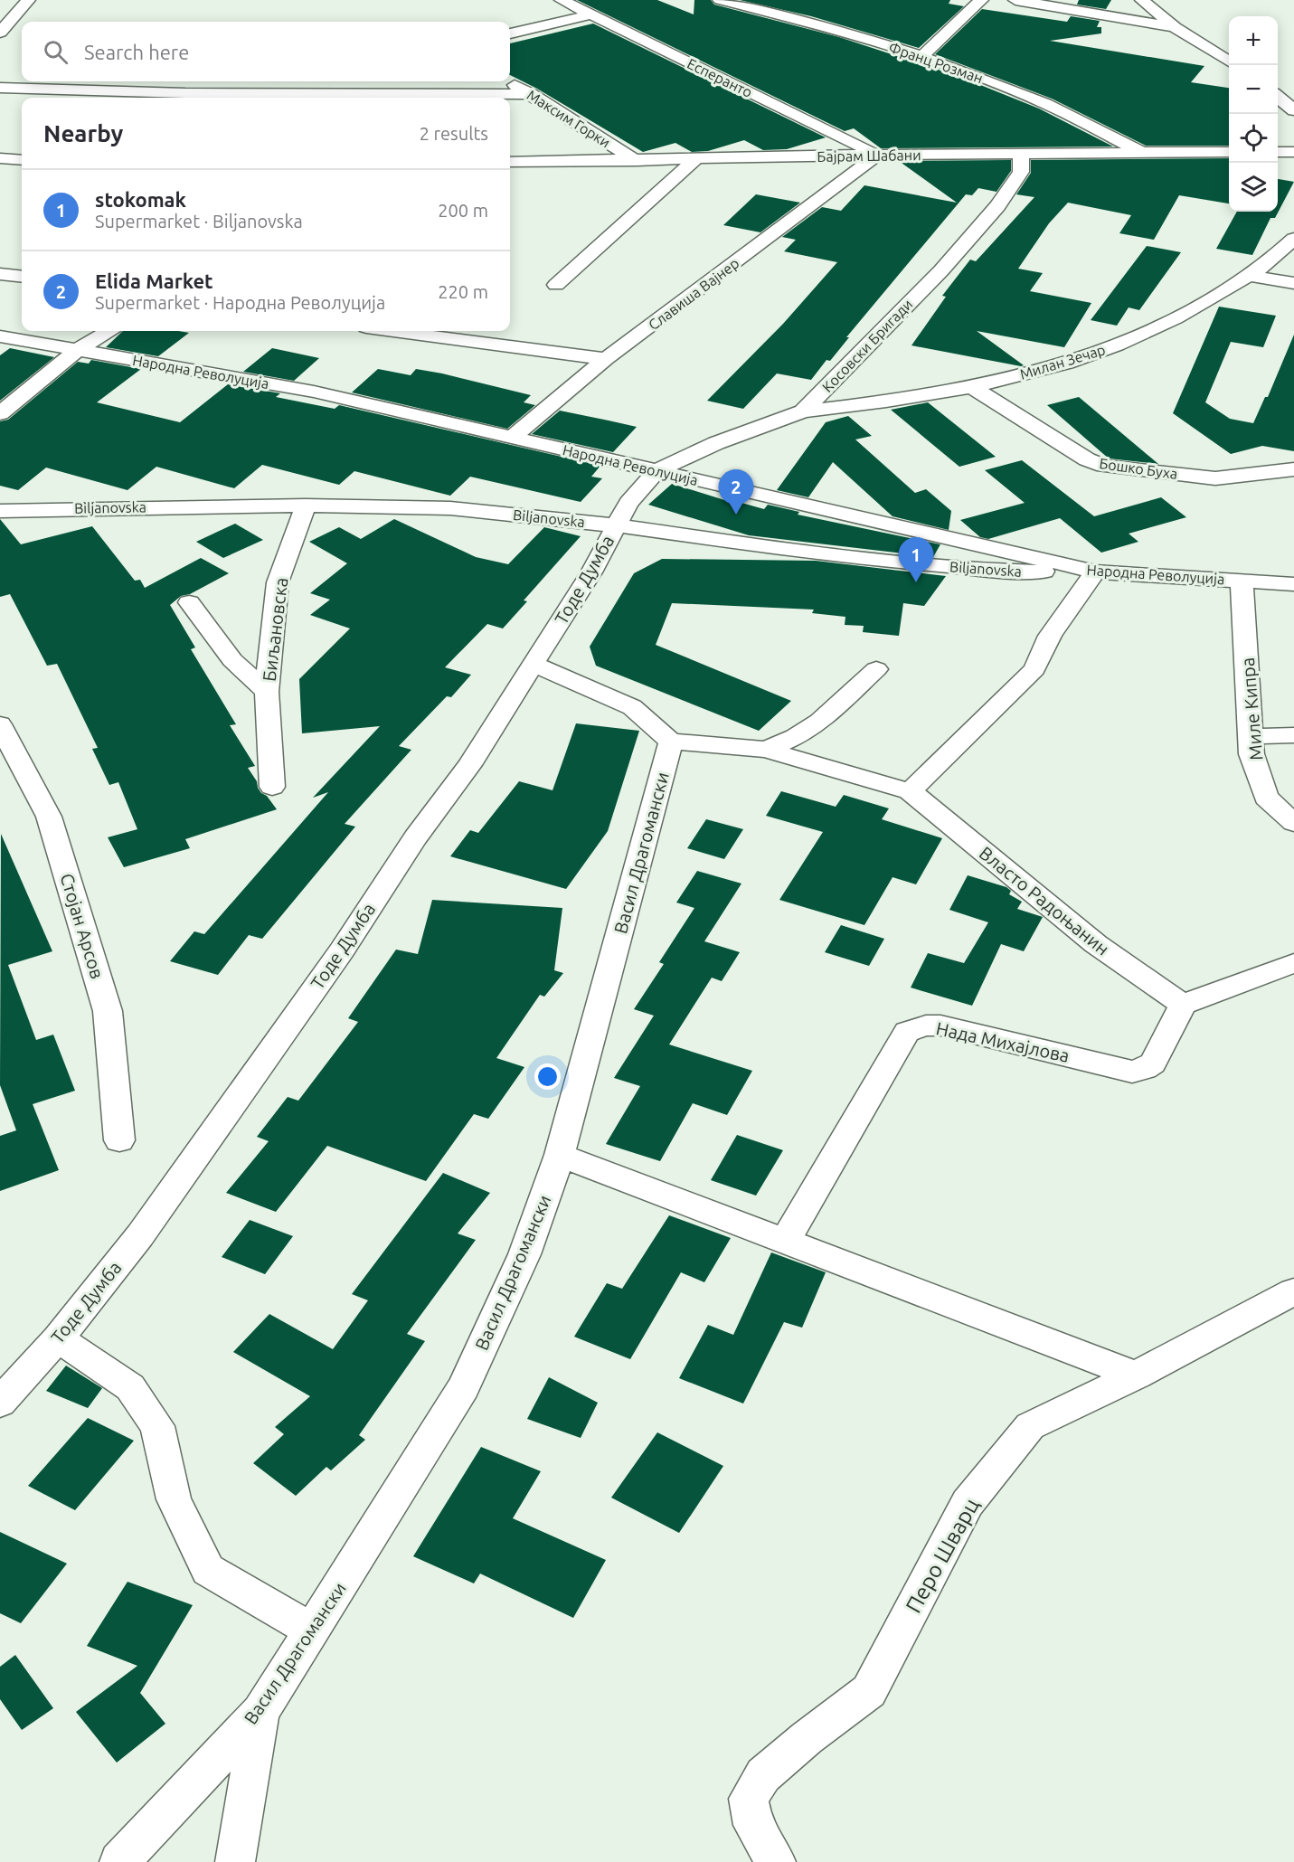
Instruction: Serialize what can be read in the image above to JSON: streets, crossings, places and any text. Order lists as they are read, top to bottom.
{
  "streets": {
    "street": [
      "Франц Розман",
      "Есперанто",
      "Максим Горки",
      "Бајрам Шабани",
      "Славиша Вајнер",
      "Косовски Бригади",
      "Милан Зечар",
      "Народна Револуција",
      "Бошко Буха",
      "Biljanovska",
      "Тоде Думба",
      "Биљановска",
      "Миле Кипра",
      "Васил Драгомански",
      "Власто Радоњанин",
      "Стојан Арсов",
      "Нада Михајлова",
      "Перо Шварц"
    ]
  },
  "crossings": [
    ["Франц Розман", "Бајрам Шабани"],
    ["Есперанто", "Бајрам Шабани"],
    ["Есперанто", "Славиша Вајнер"],
    ["Максим Горки", "Бајрам Шабани"],
    ["Бајрам Шабани", "Славиша Вајнер"],
    ["Бајрам Шабани", "Косовски Бригади"],
    ["Славиша Вајнер", "Народна Револуција"],
    ["Косовски Бригади", "Милан Зечар"],
    ["Косовски Бригади", "Народна Револуција"],
    ["Косовски Бригади", "Тоде Думба"],
    ["Милан Зечар", "Бошко Буха"],
    ["Народна Револуција", "Biljanovska"],
    ["Народна Револуција", "Тоде Думба"],
    ["Народна Револуција", "Миле Кипра"],
    ["Biljanovska", "Тоде Думба"],
    ["Biljanovska", "Биљановска"],
    ["Васил Драгомански", "Власто Радоњанин"],
    ["Власто Радоњанин", "Нада Михајлова"]
  ],
  "page": {
    "map_buttons": ["+", "−"],
    "search": "Search here",
    "heading": ["Nearby", "2 results"],
    "list": [
      {
        "mark": "1",
        "name": "stokomak",
        "note": "Supermarket · Biljanovska",
        "value": "200 m"
      },
      {
        "mark": "2",
        "name": "Elida Market",
        "note": "Supermarket · Народна Револуција",
        "value": "220 m"
      }
    ],
    "pins": ["2", "1"]
  }
}
